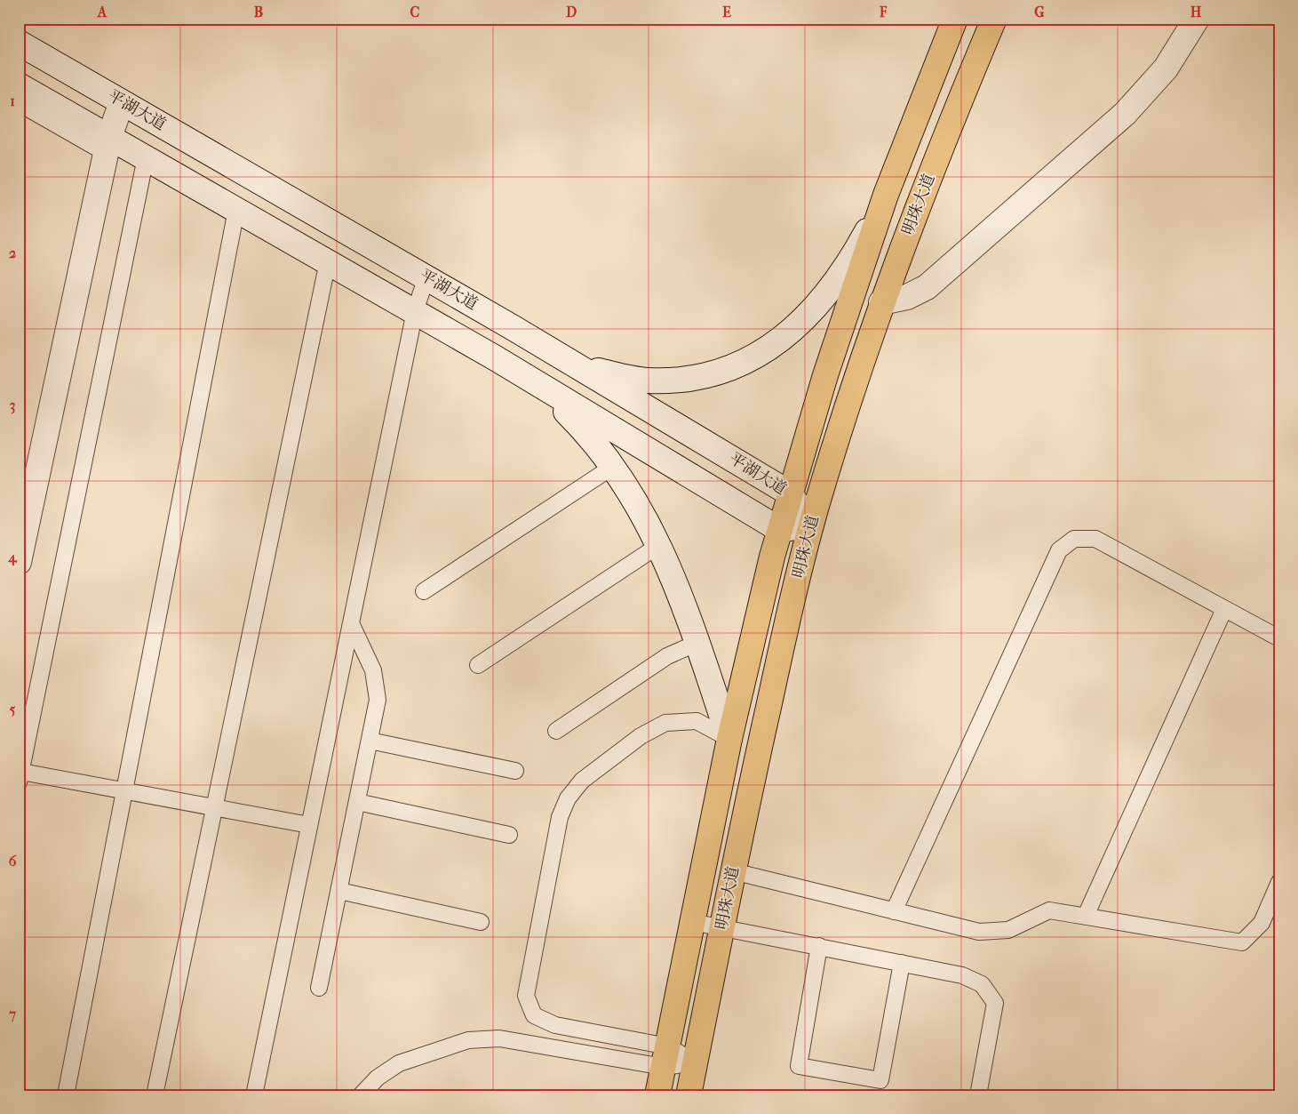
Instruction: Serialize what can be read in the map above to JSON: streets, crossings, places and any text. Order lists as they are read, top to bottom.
{
  "streets": {
    "main road": ["平湖大道", "明珠大道"]
  },
  "crossings": [
    ["平湖大道", "明珠大道"]
  ],
  "grid": {
    "columns": [
      "A",
      "B",
      "C",
      "D",
      "E",
      "F",
      "G",
      "H"
    ],
    "rows": [
      "1",
      "2",
      "3",
      "4",
      "5",
      "6",
      "7"
    ]
  }
}
